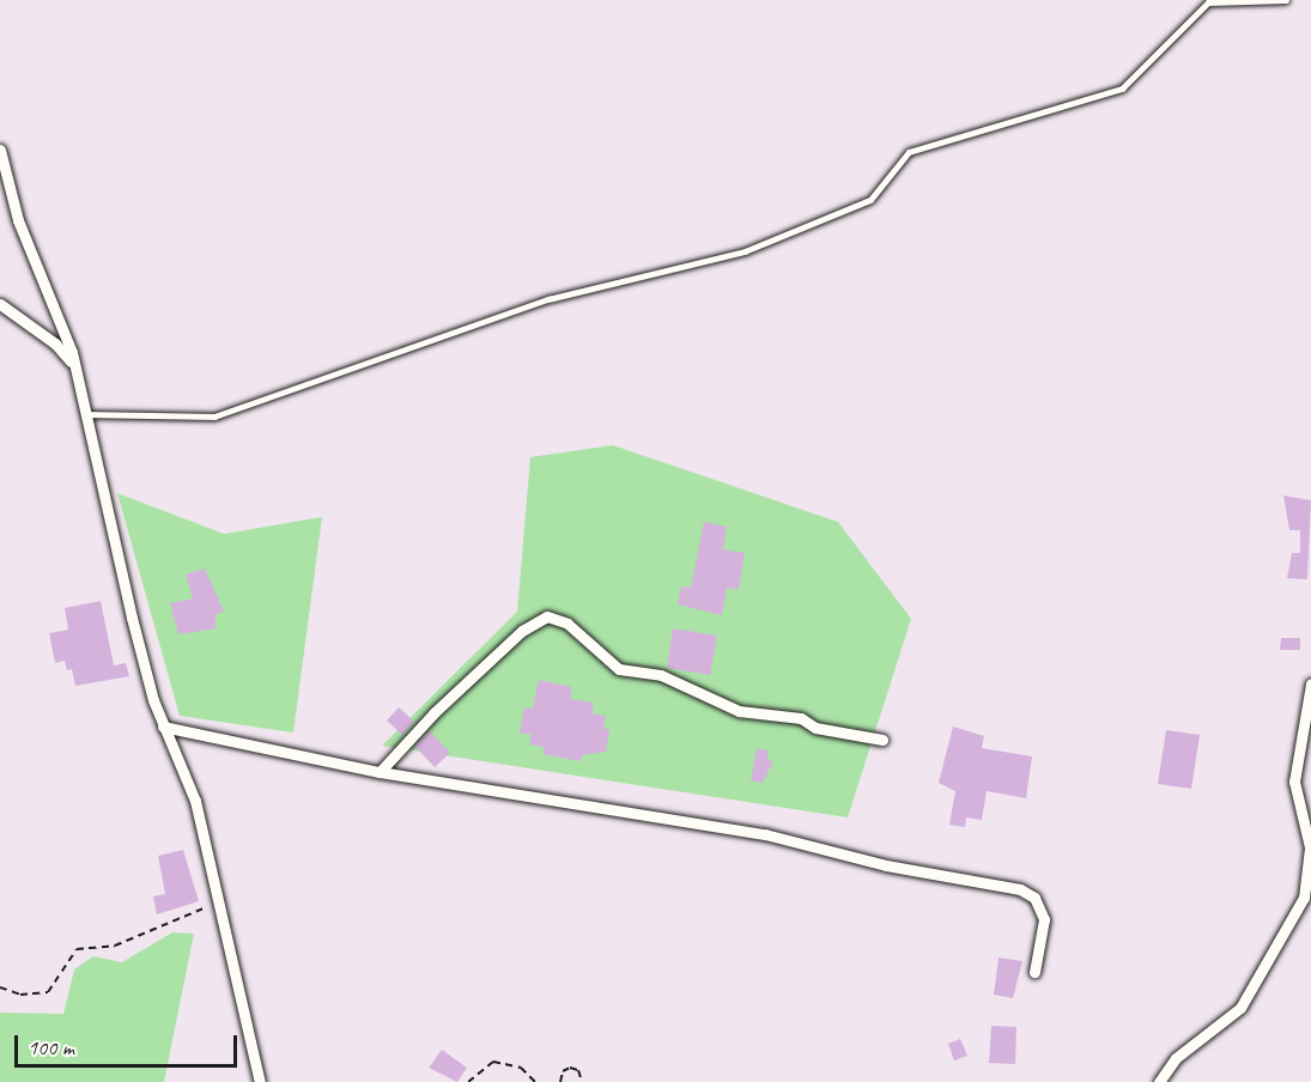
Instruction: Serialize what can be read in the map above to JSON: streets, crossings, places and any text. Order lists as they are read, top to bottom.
{
  "scale_bar": "100 m"
}
